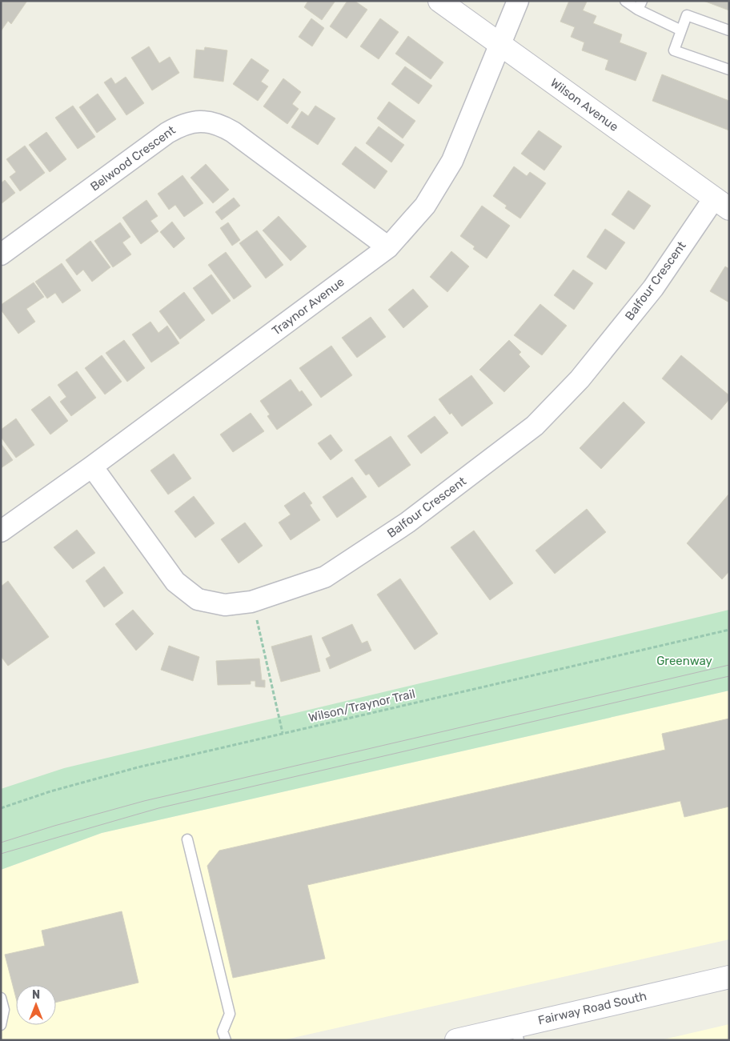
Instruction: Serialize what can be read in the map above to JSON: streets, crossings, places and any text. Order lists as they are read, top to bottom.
{
  "streets": {
    "street": [
      "Wilson Avenue",
      "Belwood Crescent",
      "Balfour Crescent",
      "Traynor Avenue",
      "Fairway Road South"
    ],
    "path": ["Wilson/Traynor Trail"]
  },
  "crossings": [
    ["Wilson Avenue", "Balfour Crescent"],
    ["Wilson Avenue", "Traynor Avenue"],
    ["Belwood Crescent", "Traynor Avenue"],
    ["Balfour Crescent", "Traynor Avenue"]
  ],
  "parks": ["Greenway"],
  "north": "top"
}
